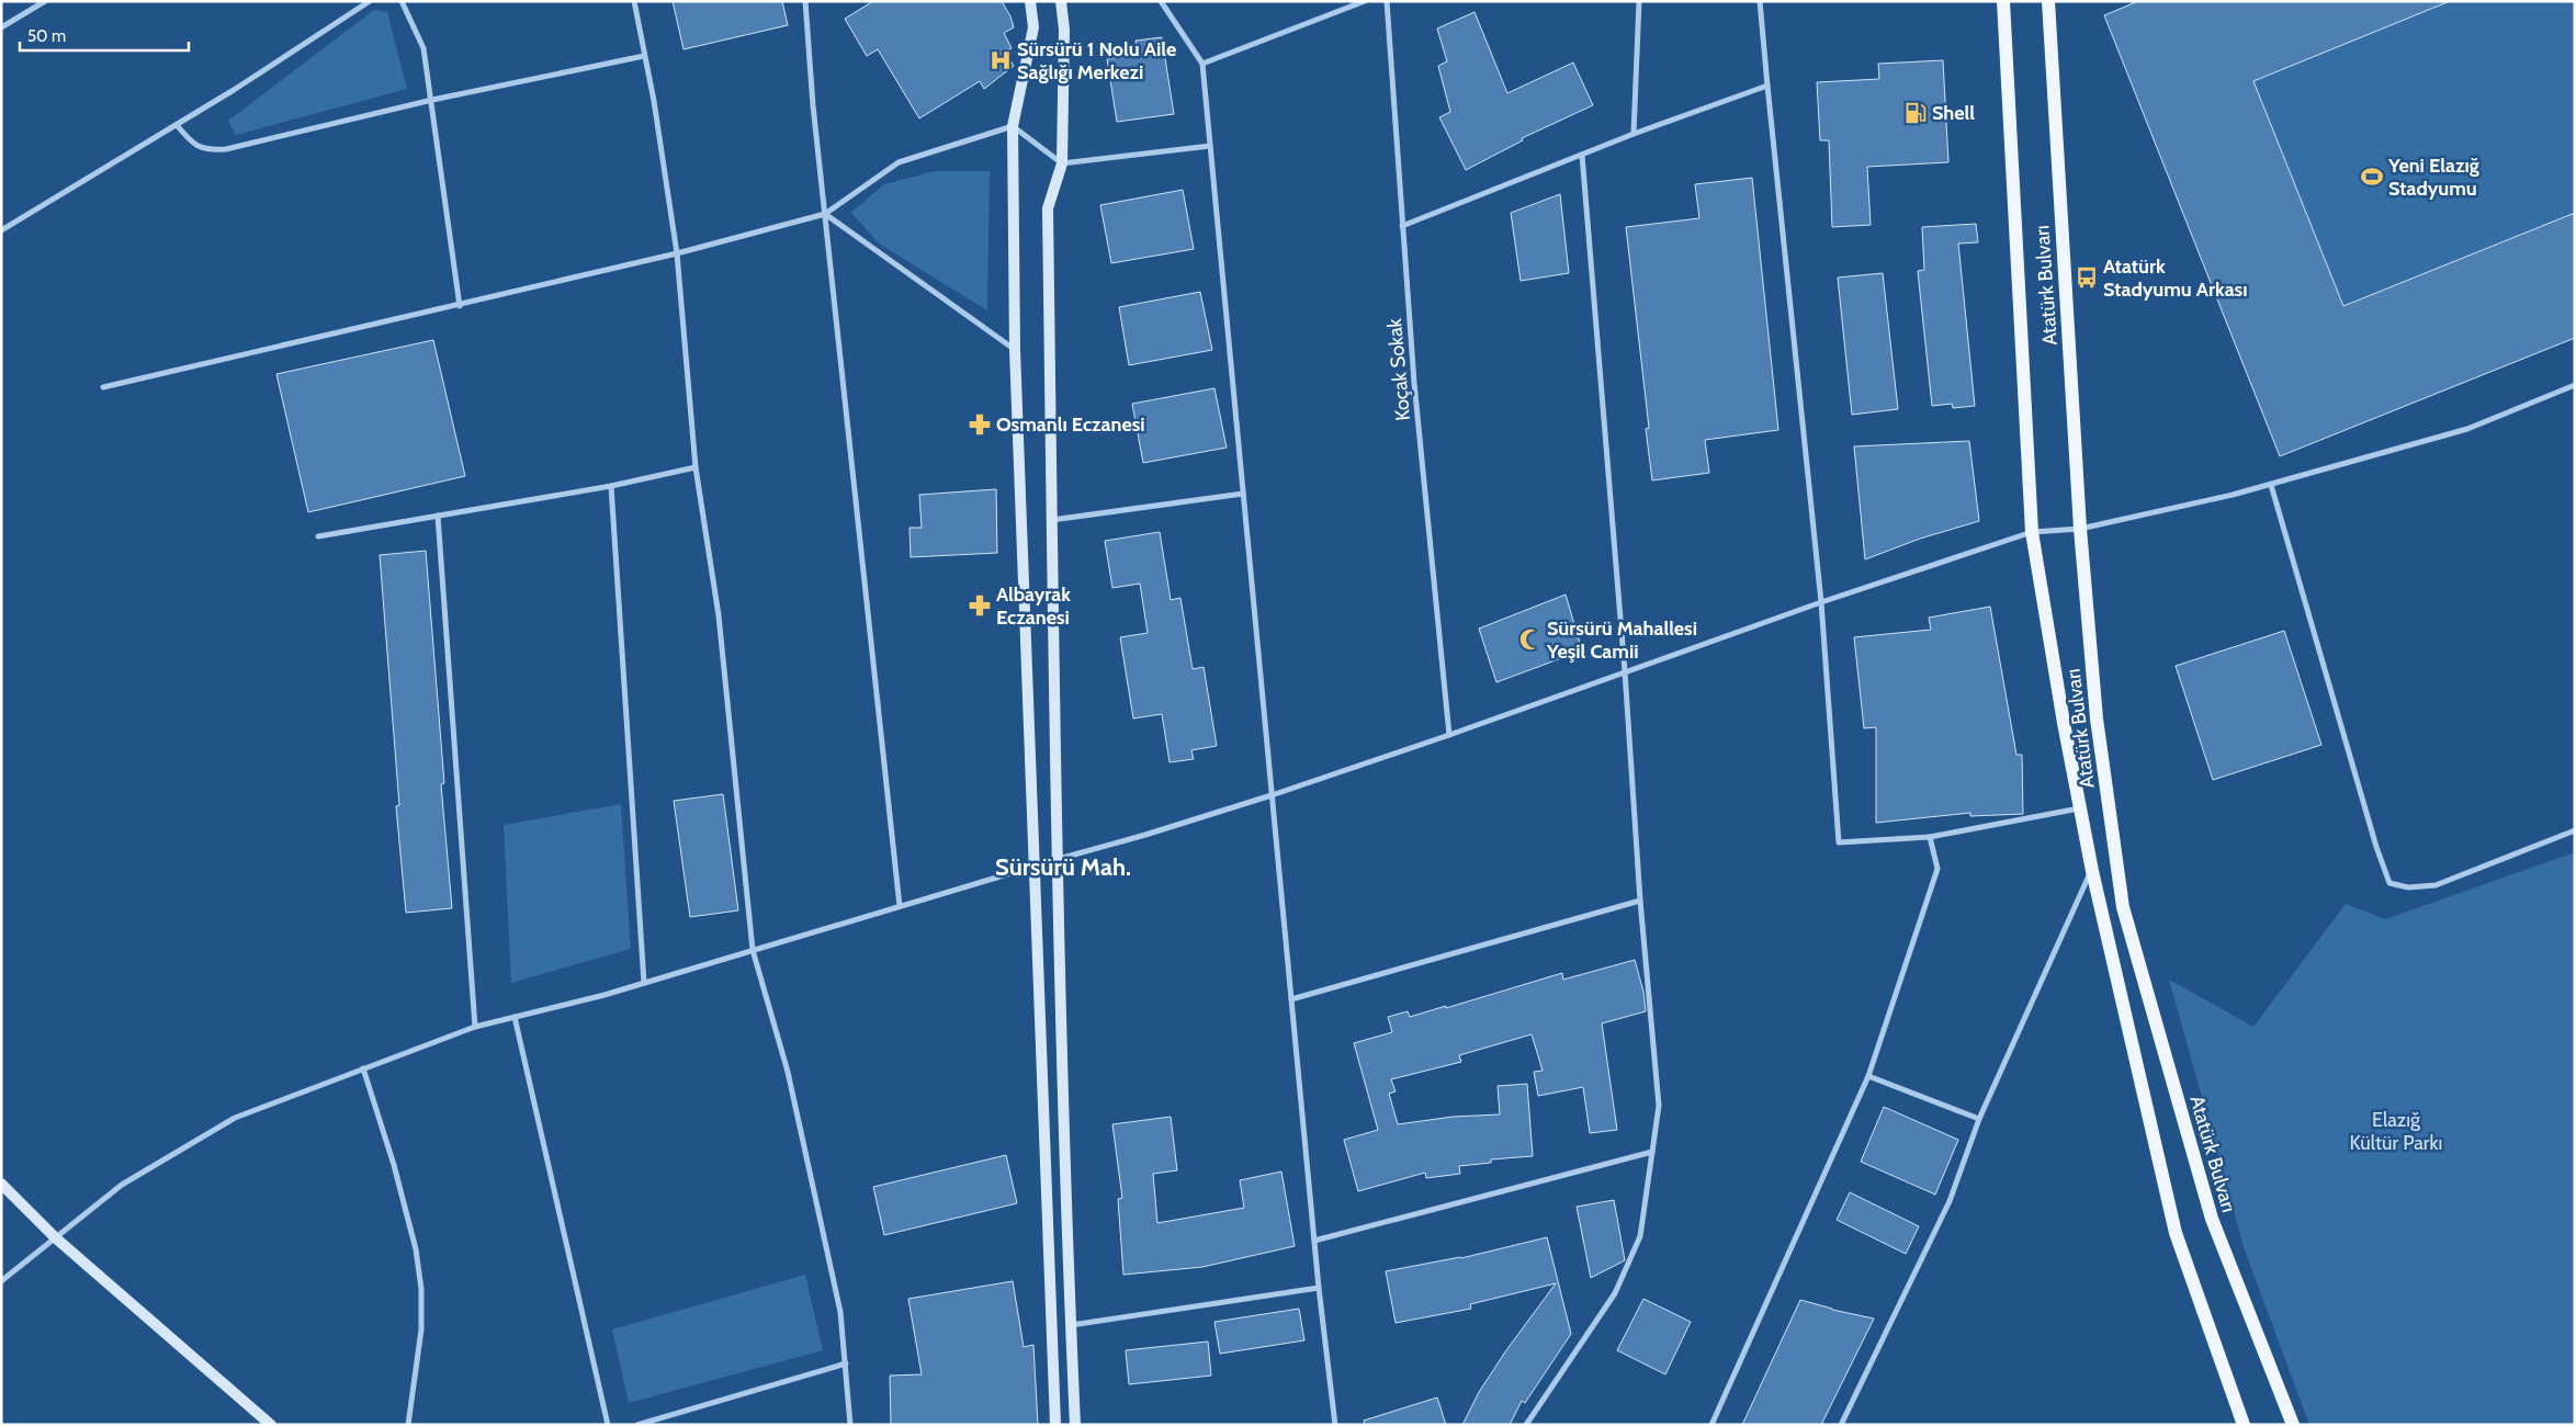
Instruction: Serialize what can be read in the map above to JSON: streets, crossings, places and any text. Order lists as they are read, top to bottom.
{
  "streets": {
    "main road": ["Atatürk Bulvarı"],
    "street": ["Koçak Sokak"]
  },
  "districts": ["Sürsürü Mah."],
  "parks": ["Elazığ Kültür Parkı"],
  "places": {
    "hospital": ["Sürsürü 1 Nolu Aile Sağlığı Merkezi"],
    "fuel station": ["Shell"],
    "sports": ["Yeni Elazığ Stadyumu"],
    "bus stop": ["Atatürk Stadyumu Arkası"],
    "pharmacy": ["Osmanlı Eczanesi", "Albayrak Eczanesi"],
    "mosque": ["Sürsürü Mahallesi Yeşil Camii"]
  },
  "scale_bar": "50 m"
}
